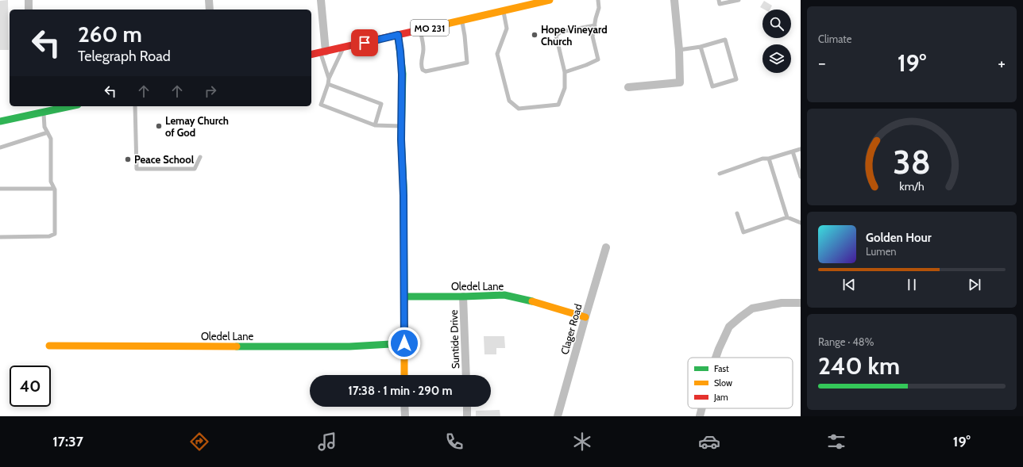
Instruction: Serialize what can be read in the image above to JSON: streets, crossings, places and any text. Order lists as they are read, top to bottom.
{
  "streets": {
    "street": [
      "MO 231",
      "Oledel Lane",
      "Clager Road",
      "Suntide Drive"
    ]
  },
  "crossings": [
    ["Oledel Lane", "Clager Road"],
    ["Oledel Lane", "Suntide Drive"]
  ],
  "places": ["Hope Vineyard Church", "Lemay Church of God", "Peace School"],
  "legend": ["Fast", "Slow", "Jam"],
  "page": {
    "tile": [
      "Climate",
      ["Range · 48%", "240 km"]
    ],
    "turn": ["260 m", "Telegraph Road"],
    "heat": ["−", "19°", "+"],
    "song": ["Golden Hour", "Lumen"],
    "limit": "40",
    "trip": "17:38 · 1 min · 290 m",
    "tabs": ["17:37", "19°"],
    "gauge": ["38", "km/h"]
  }
}
